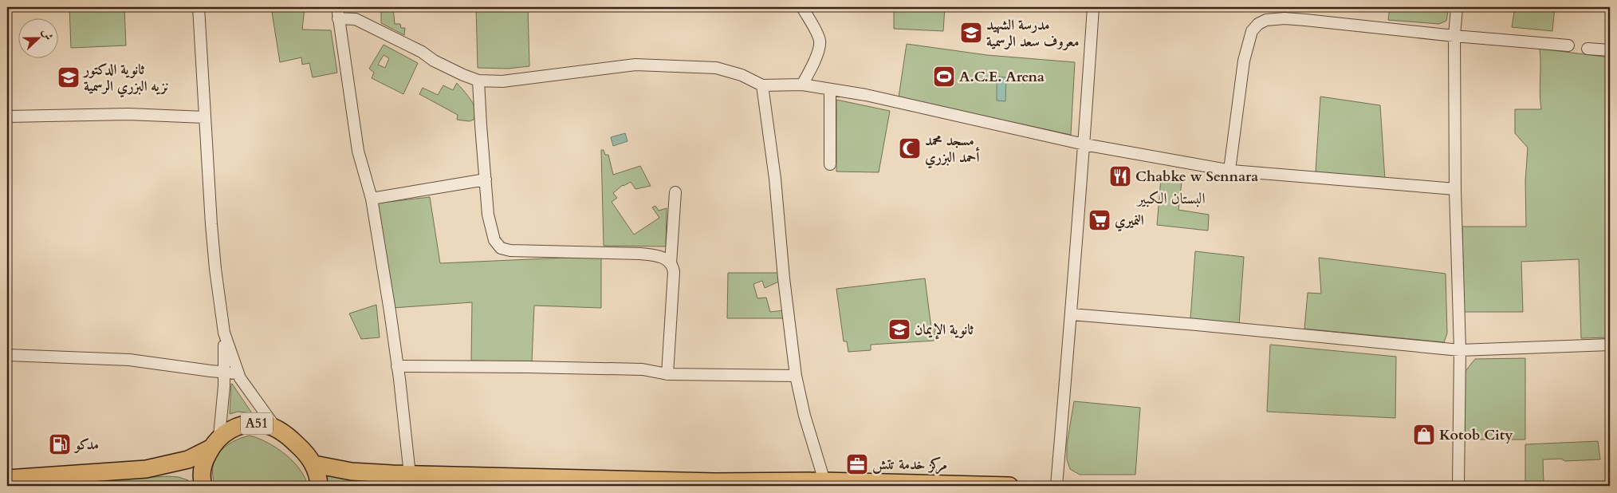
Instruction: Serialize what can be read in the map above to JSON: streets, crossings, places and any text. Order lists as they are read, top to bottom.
{
  "streets": {
    "highway": ["A51"]
  },
  "districts": ["البستان الكبير"],
  "places": {
    "school or university": ["مدرسة الشهيد معروف سعد الرسمية", "ثانوية الدكتور نزيه البزري الرسمية", "ثانوية الإيمان"],
    "sports": ["A.C.E. Arena"],
    "mosque": ["مسجد محمد أحمد البزري"],
    "restaurant": ["Chabke w Sennara"],
    "supermarket": ["النميري"],
    "shop": ["Kotob City"],
    "fuel station": ["مدكو"],
    "office": ["مركز خدمة تتش"]
  },
  "north": "right"
}
